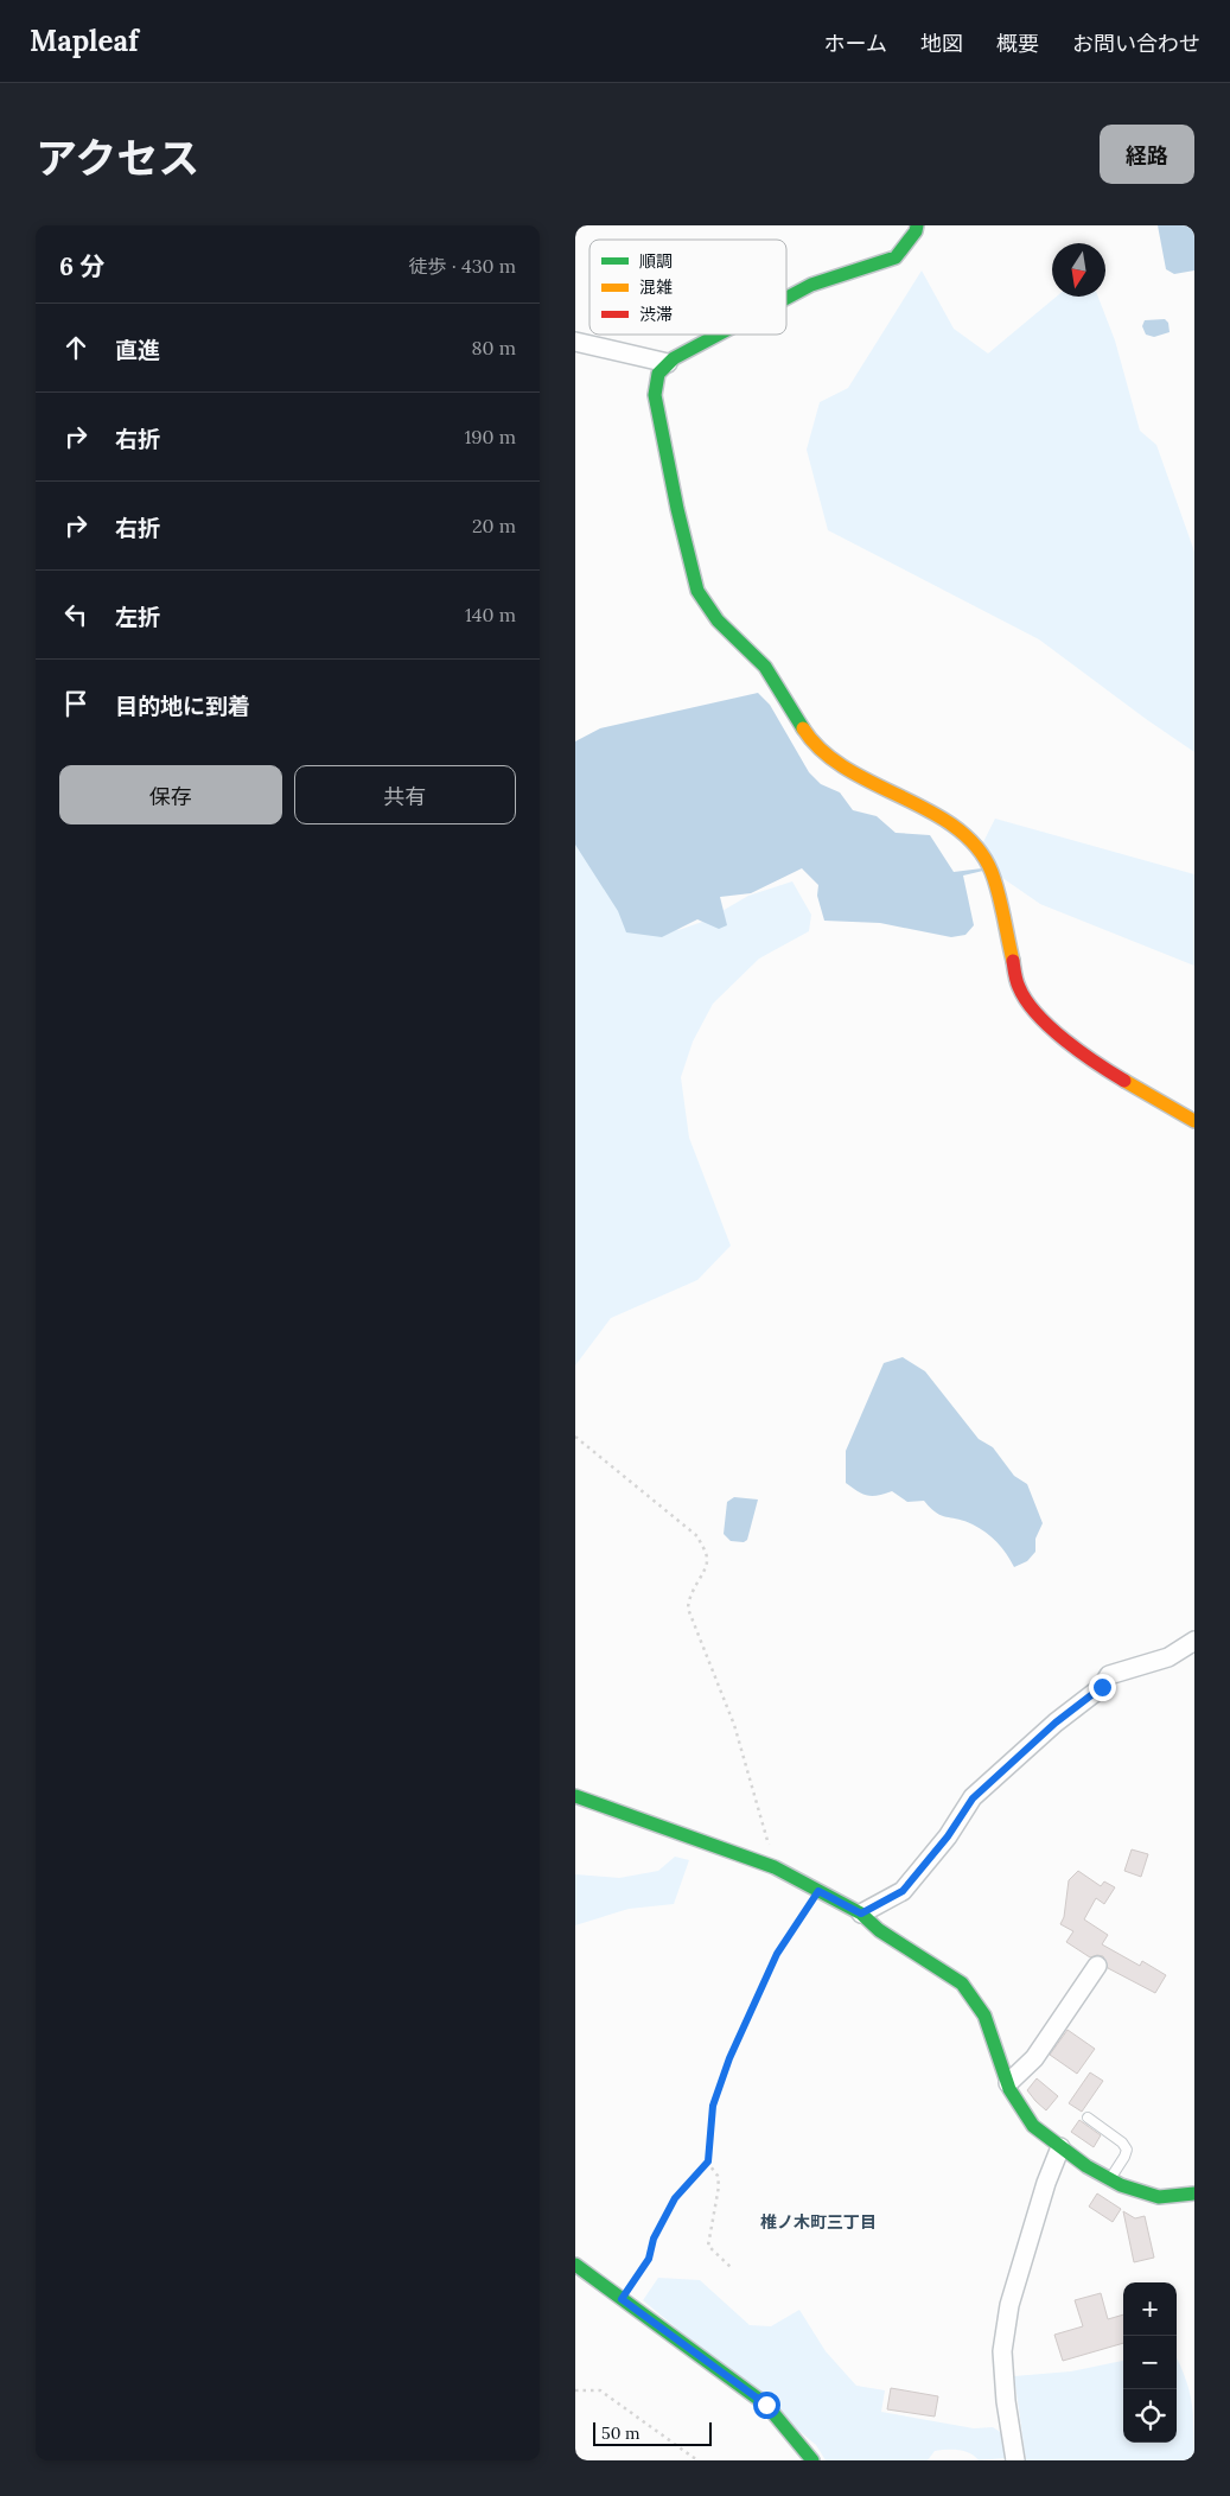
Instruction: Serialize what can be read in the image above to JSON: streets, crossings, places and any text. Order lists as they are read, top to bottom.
{
  "districts": ["椎ノ木町三丁目"],
  "legend": ["順調", "混雑", "渋滞"],
  "scale_bar": "50 m",
  "north": "bottom",
  "page": {
    "header": "Mapleaf",
    "nav": [
      "ホーム",
      "地図",
      "概要",
      "お問い合わせ"
    ],
    "title": "アクセス",
    "buttons": [
      "経路",
      ["保存", "共有"]
    ],
    "heading": ["6 分", "徒歩 · 430 m"],
    "list": [
      ["直進", "80 m"],
      ["右折", "190 m"],
      ["右折", "20 m"],
      ["左折", "140 m"],
      "目的地に到着"
    ],
    "map_buttons": ["+", "−"],
    "scale": "50 m"
  }
}
